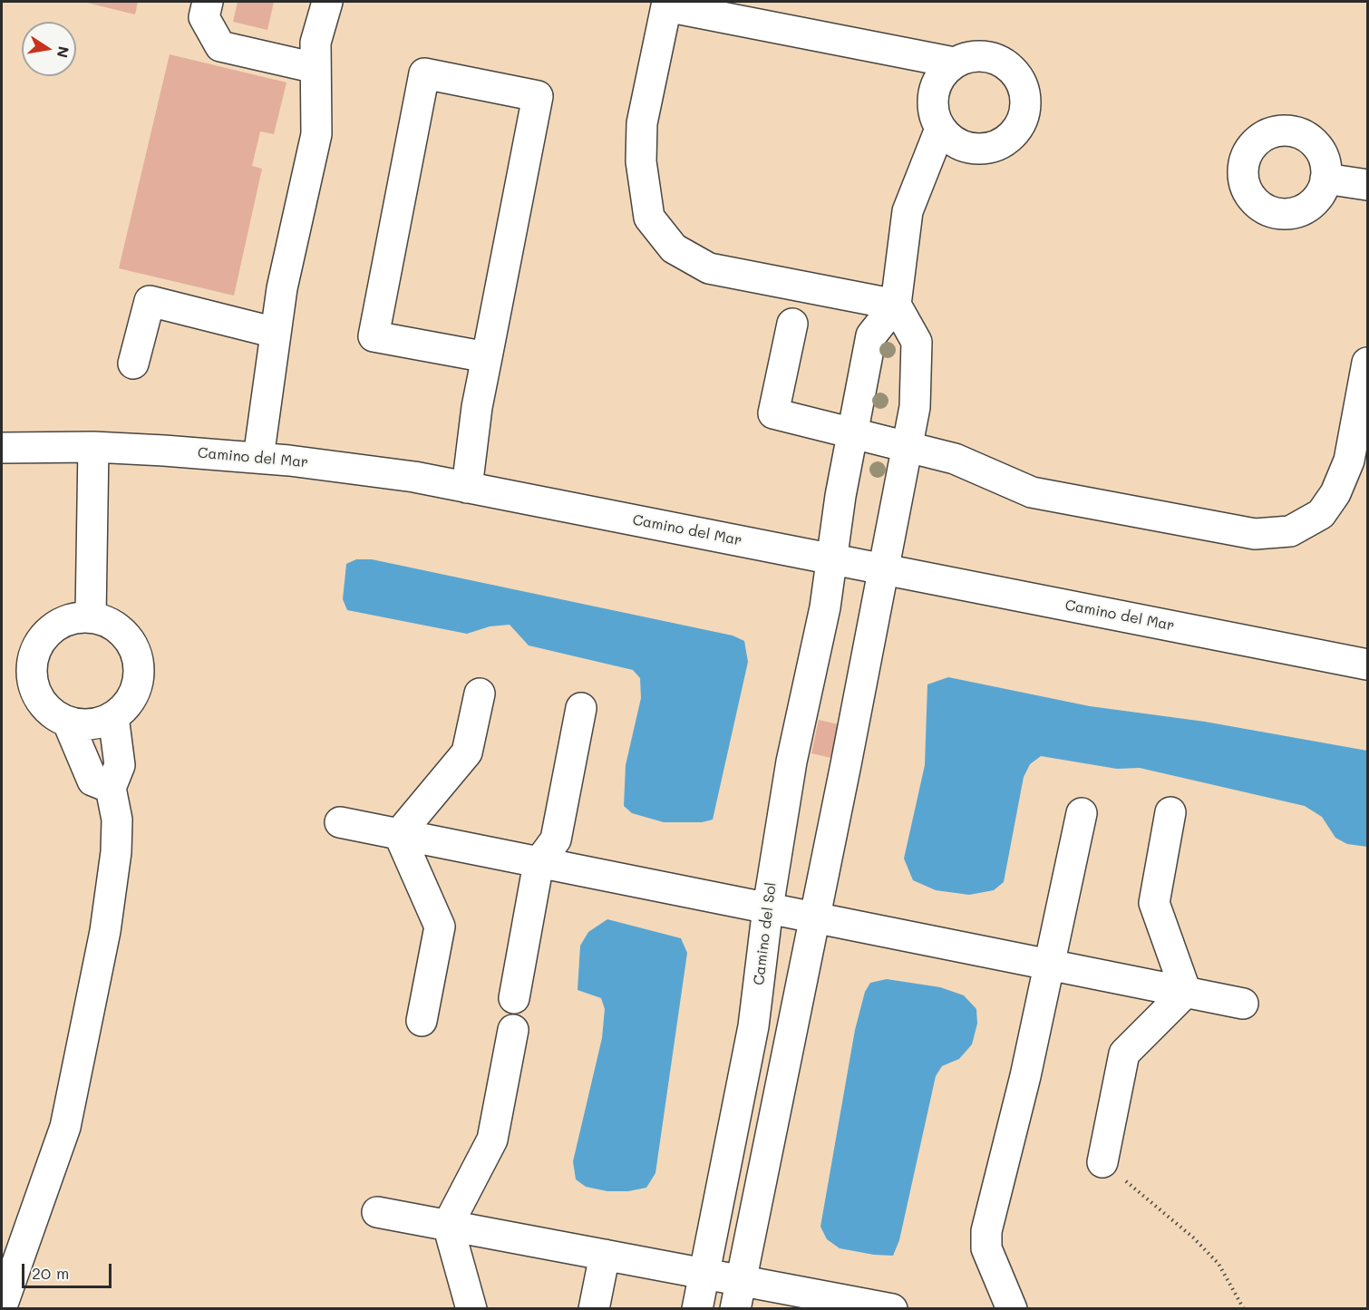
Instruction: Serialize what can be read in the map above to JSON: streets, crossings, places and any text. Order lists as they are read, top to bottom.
{
  "streets": {
    "street": ["Camino del Mar", "Camino del Sol"]
  },
  "crossings": [
    ["Camino del Mar", "Camino del Sol"]
  ],
  "scale_bar": "20 m",
  "north": "right"
}
